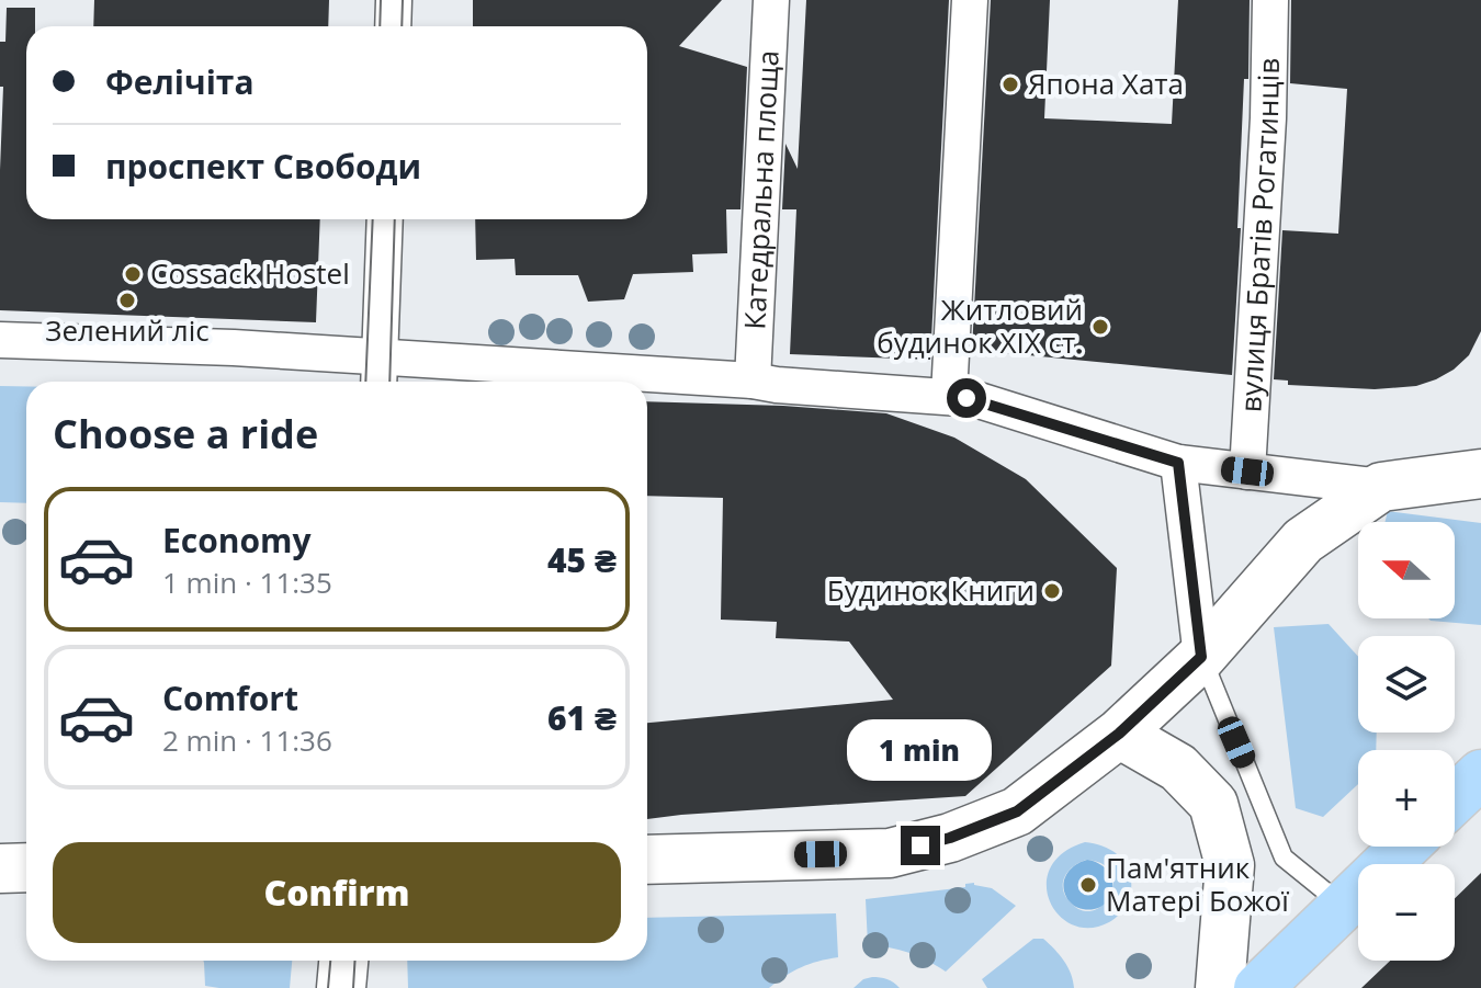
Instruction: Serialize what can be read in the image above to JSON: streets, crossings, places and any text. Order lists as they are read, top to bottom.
{
  "streets": {
    "street": ["Катедральна площа", "вулиця Братів Рогатинців"]
  },
  "places": [
    "Япона Хата",
    "Cossack Hostel",
    "Зелений ліс",
    "Житловий будинок XIX ст.",
    "Будинок Книги",
    "Пам'ятник Матері Божої"
  ],
  "north": "left",
  "page": {
    "banner": ["Фелічіта", "проспект Свободи"],
    "heading": "Choose a ride",
    "list": [
      {
        "name": "Economy",
        "note": "1 min · 11:35",
        "value": "45 ₴"
      },
      {
        "name": "Comfort",
        "note": "2 min · 11:36",
        "value": "61 ₴"
      }
    ],
    "map_buttons": ["+", "−"],
    "bubble": "1 min",
    "buttons": "Confirm"
  }
}
